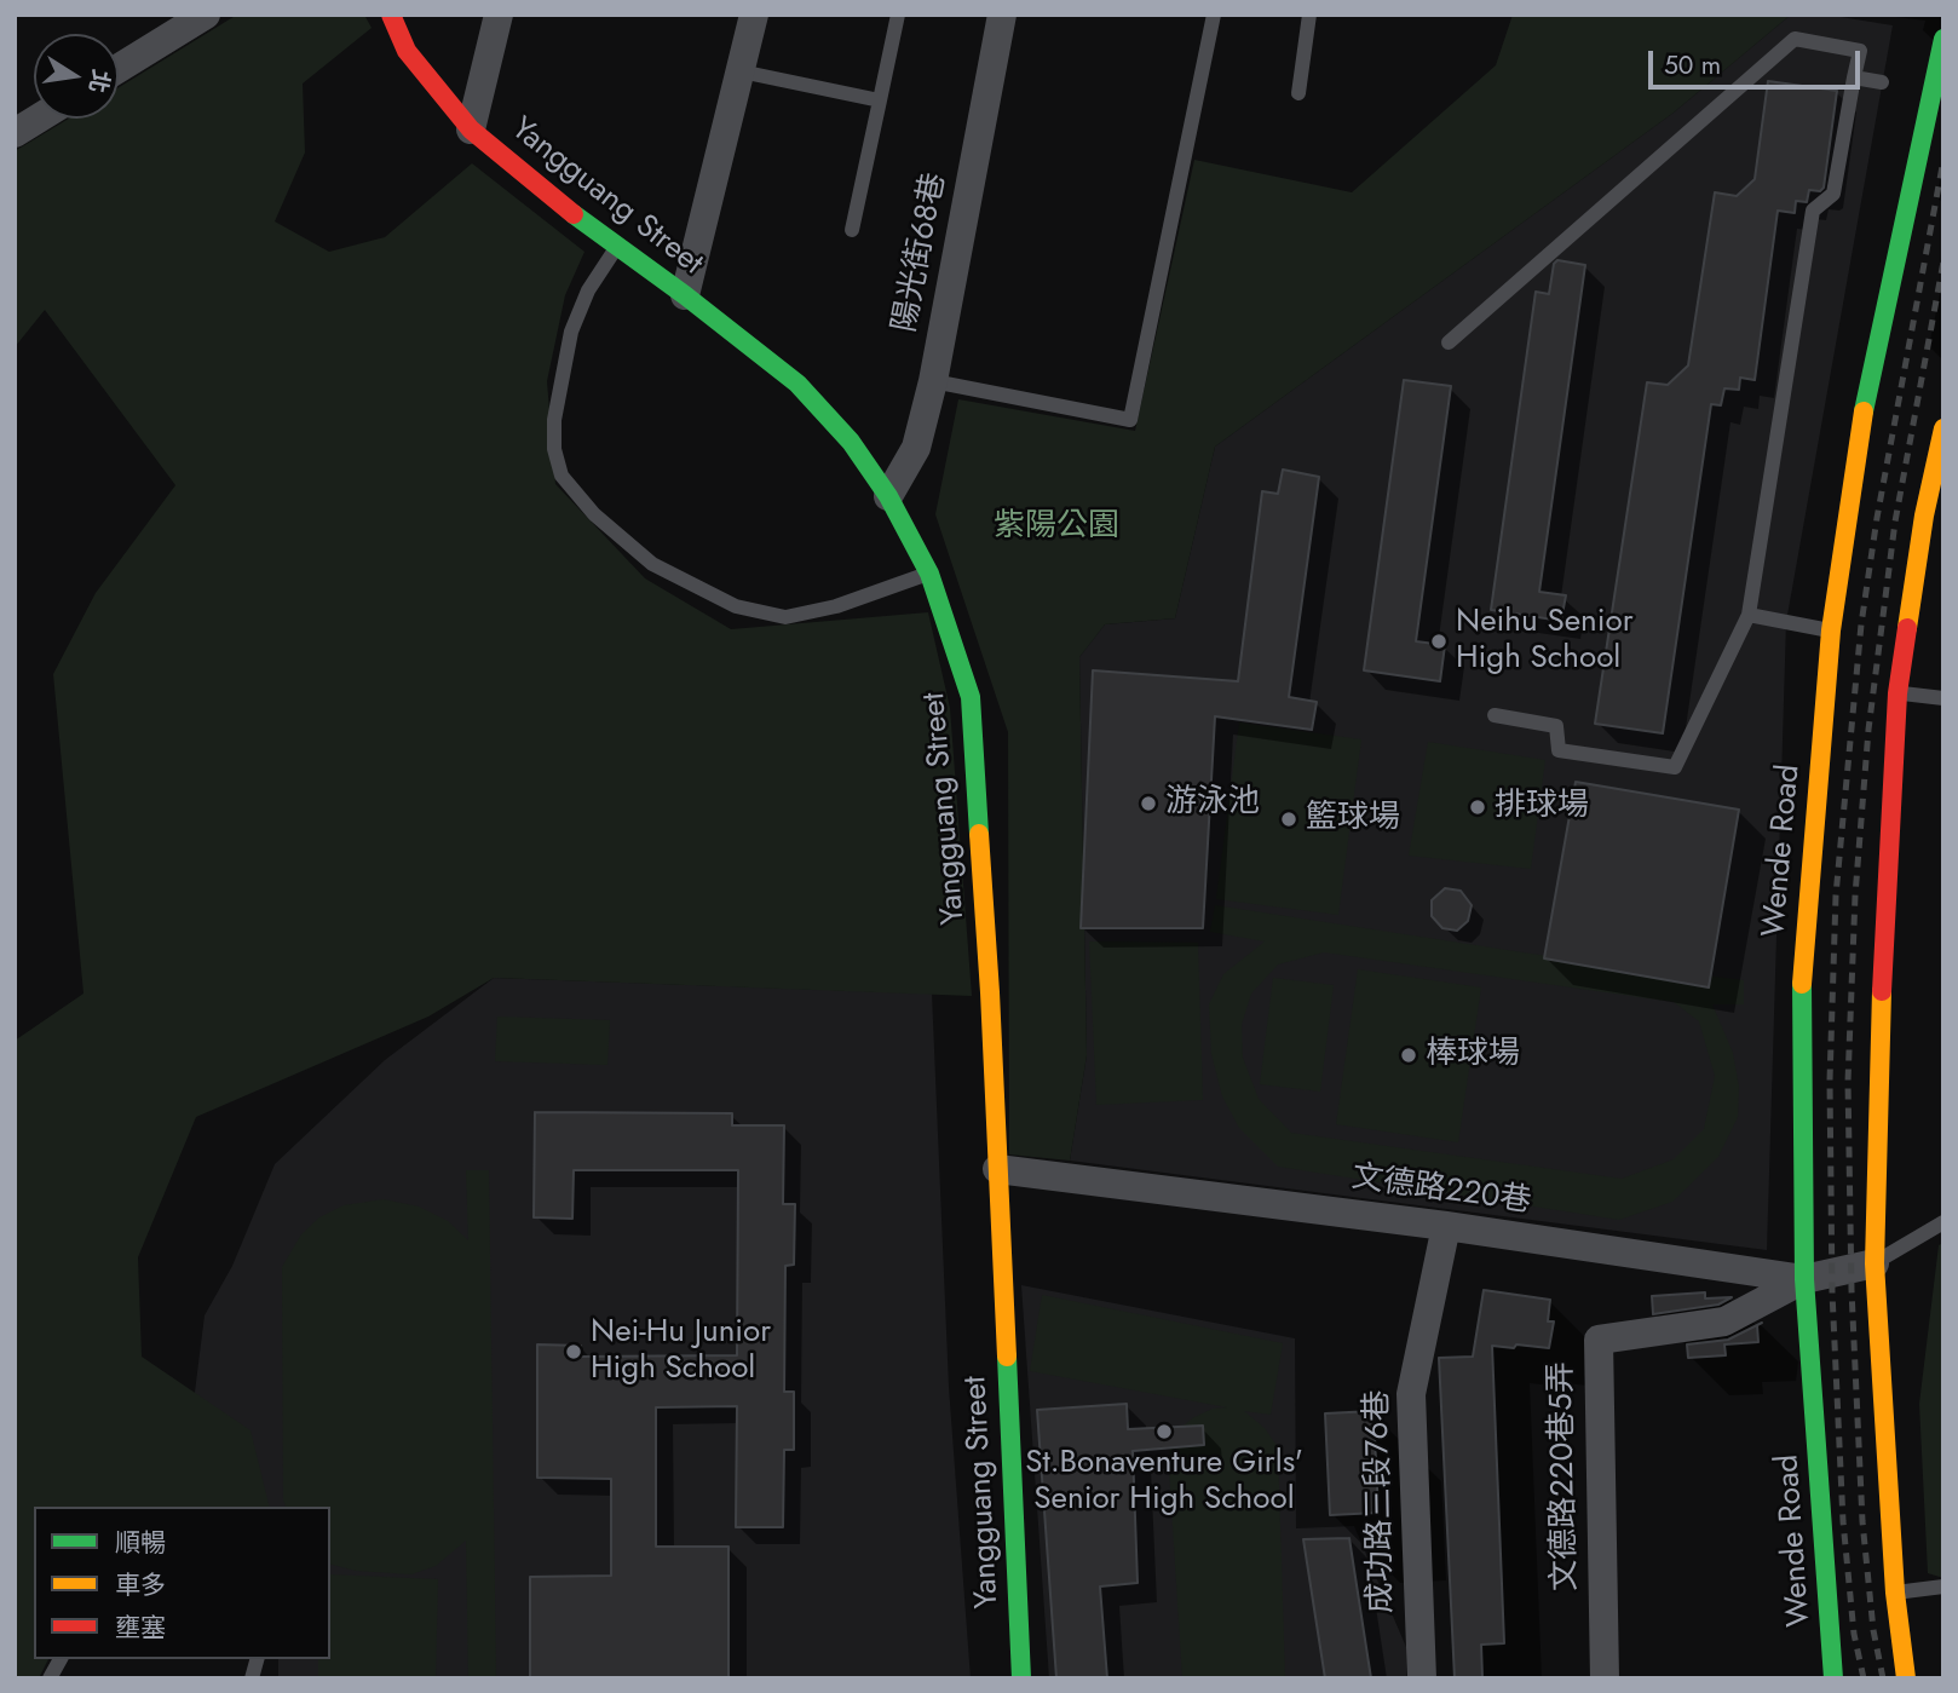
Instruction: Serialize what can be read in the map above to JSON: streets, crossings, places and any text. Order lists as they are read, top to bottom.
{
  "streets": {
    "main road": ["Yangguang Street", "Wende Road"],
    "street": [
      "陽光街68巷",
      "文德路220巷",
      "文德路220巷5弄",
      "成功路三段76巷"
    ]
  },
  "crossings": [
    ["Yangguang Street", "陽光街68巷"],
    ["Yangguang Street", "文德路220巷"],
    ["Wende Road", "文德路220巷"],
    ["Wende Road", "文德路220巷5弄"],
    ["文德路220巷", "文德路220巷5弄"],
    ["文德路220巷", "成功路三段76巷"]
  ],
  "parks": ["紫陽公園"],
  "places": [
    "Neihu Senior High School",
    "游泳池",
    "排球場",
    "籃球場",
    "棒球場",
    "Nei-Hu Junior High School",
    "St.Bonaventure Girls' Senior High School"
  ],
  "legend": ["順暢", "車多", "壅塞"],
  "scale_bar": "50 m",
  "north": "right"
}
